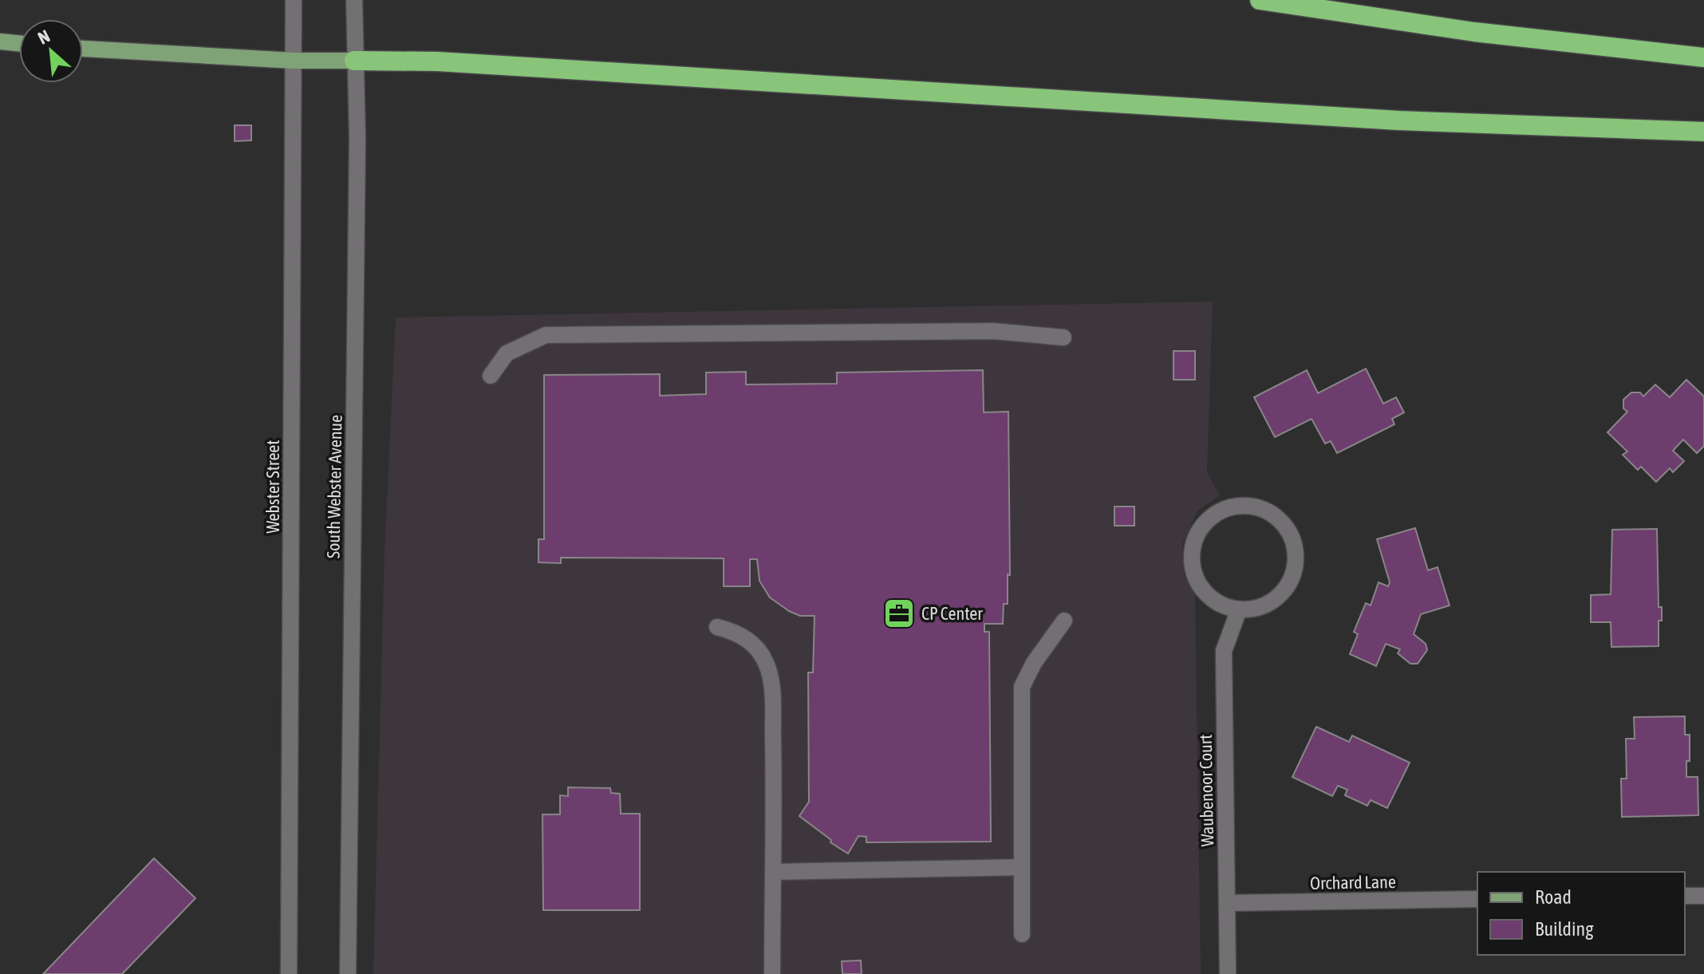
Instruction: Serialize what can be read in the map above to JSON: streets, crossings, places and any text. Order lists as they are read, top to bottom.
{
  "streets": {
    "main road": [
      "Webster Street",
      "South Webster Avenue",
      "Waubenoor Court",
      "Orchard Lane"
    ]
  },
  "crossings": [
    ["Waubenoor Court", "Orchard Lane"]
  ],
  "places": {
    "office": ["CP Center"]
  },
  "legend": ["Road", "Building"],
  "north": "top left"
}
